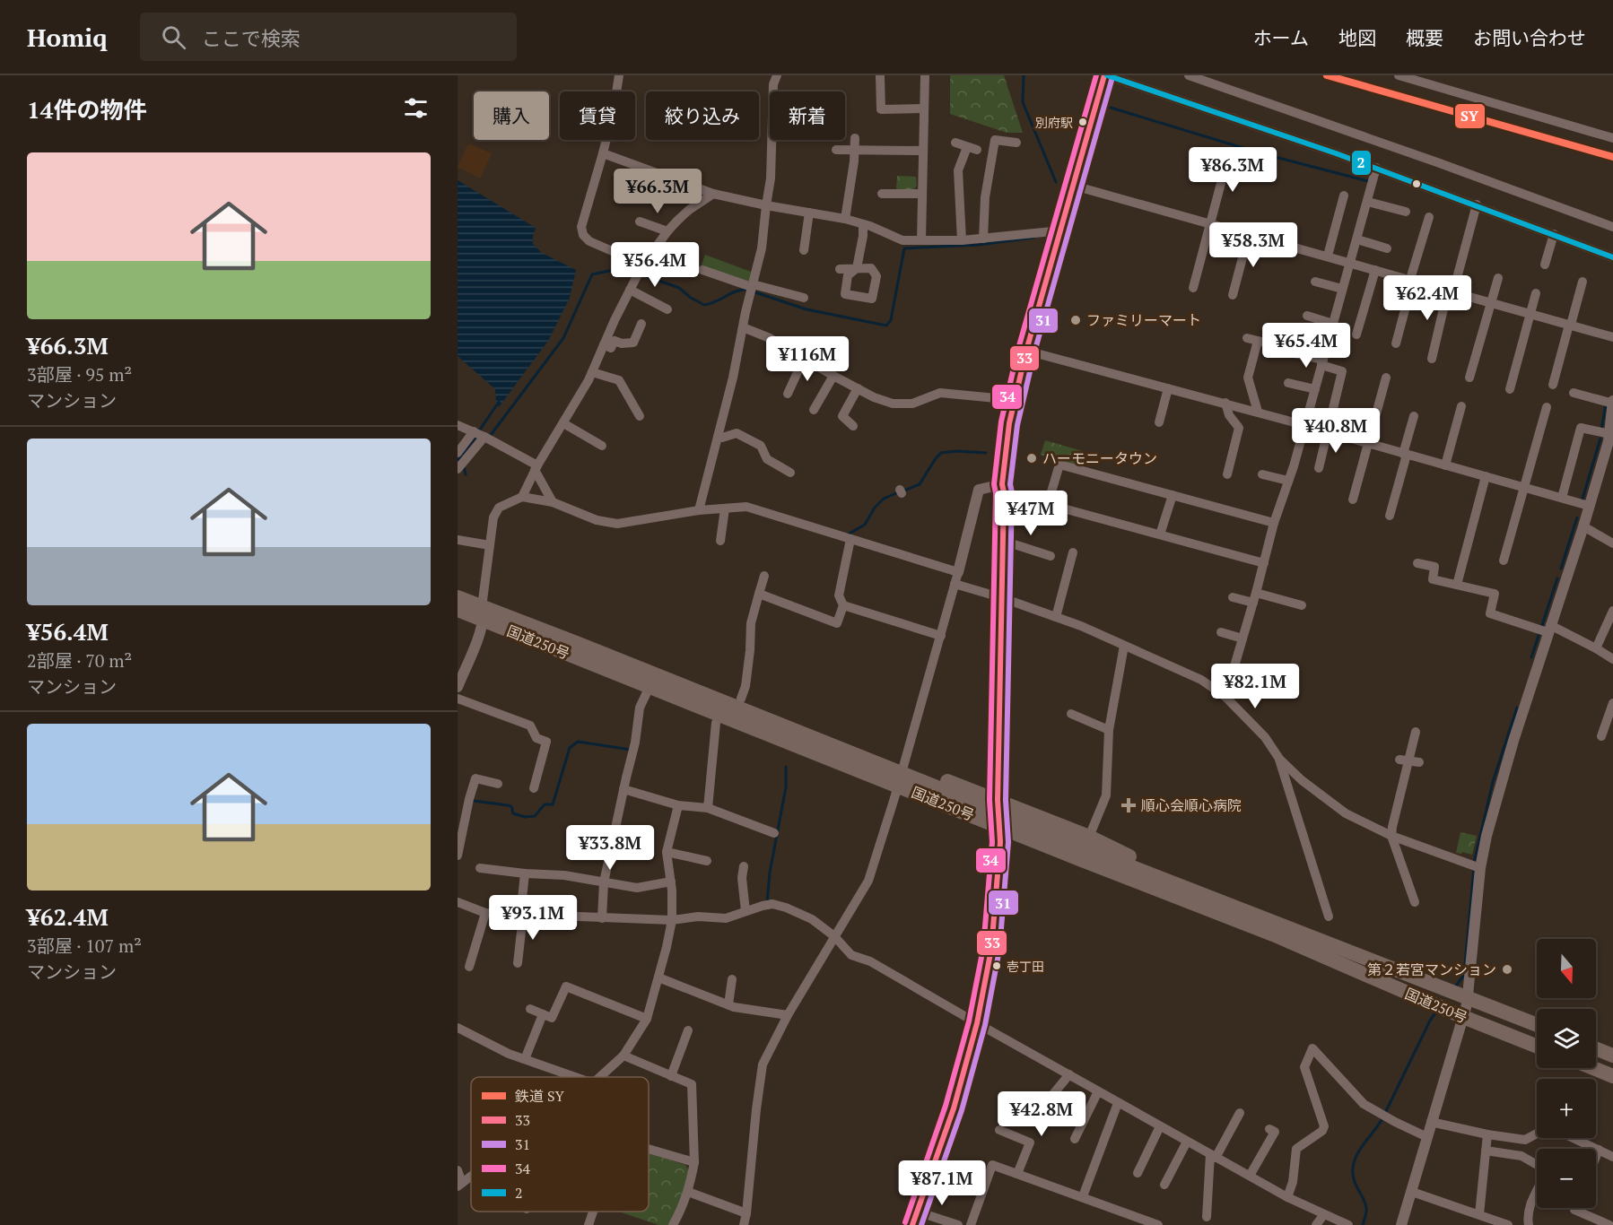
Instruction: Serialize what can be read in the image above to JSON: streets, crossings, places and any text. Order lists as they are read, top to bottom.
{
  "streets": {
    "highway": ["国道250号"]
  },
  "places": {
    "other": [
      "別府駅",
      "ファミリーマート",
      "ハーモニータウン",
      "壱丁田",
      "第２若宮マンション"
    ],
    "health": ["順心会順心病院"]
  },
  "lines": [
    "rail line SY",
    "transit line 33",
    "transit line 34",
    "transit line 2",
    "transit line 31"
  ],
  "legend": [
    "鉄道 SY",
    "33",
    "31",
    "34",
    "2"
  ],
  "north": "bottom",
  "page": {
    "header": "Homiq",
    "search": "ここで検索",
    "nav": [
      "ホーム",
      "地図",
      "概要",
      "お問い合わせ"
    ],
    "heading": "14件の物件",
    "chip": [
      "購入",
      "賃貸",
      "絞り込み",
      "新着"
    ],
    "list": [
      {
        "name": "¥66.3M",
        "note": "3部屋 · 95 m² · マンション"
      },
      {
        "name": "¥56.4M",
        "note": "2部屋 · 70 m² · マンション"
      },
      {
        "name": "¥62.4M",
        "note": "3部屋 · 107 m² · マンション"
      }
    ],
    "price": [
      "¥86.3M",
      "¥66.3M",
      "¥58.3M",
      "¥56.4M",
      "¥62.4M",
      "¥65.4M",
      "¥116M",
      "¥40.8M",
      "¥47M",
      "¥82.1M",
      "¥33.8M",
      "¥93.1M",
      "¥42.8M",
      "¥87.1M"
    ],
    "map_buttons": ["+", "−"]
  }
}
